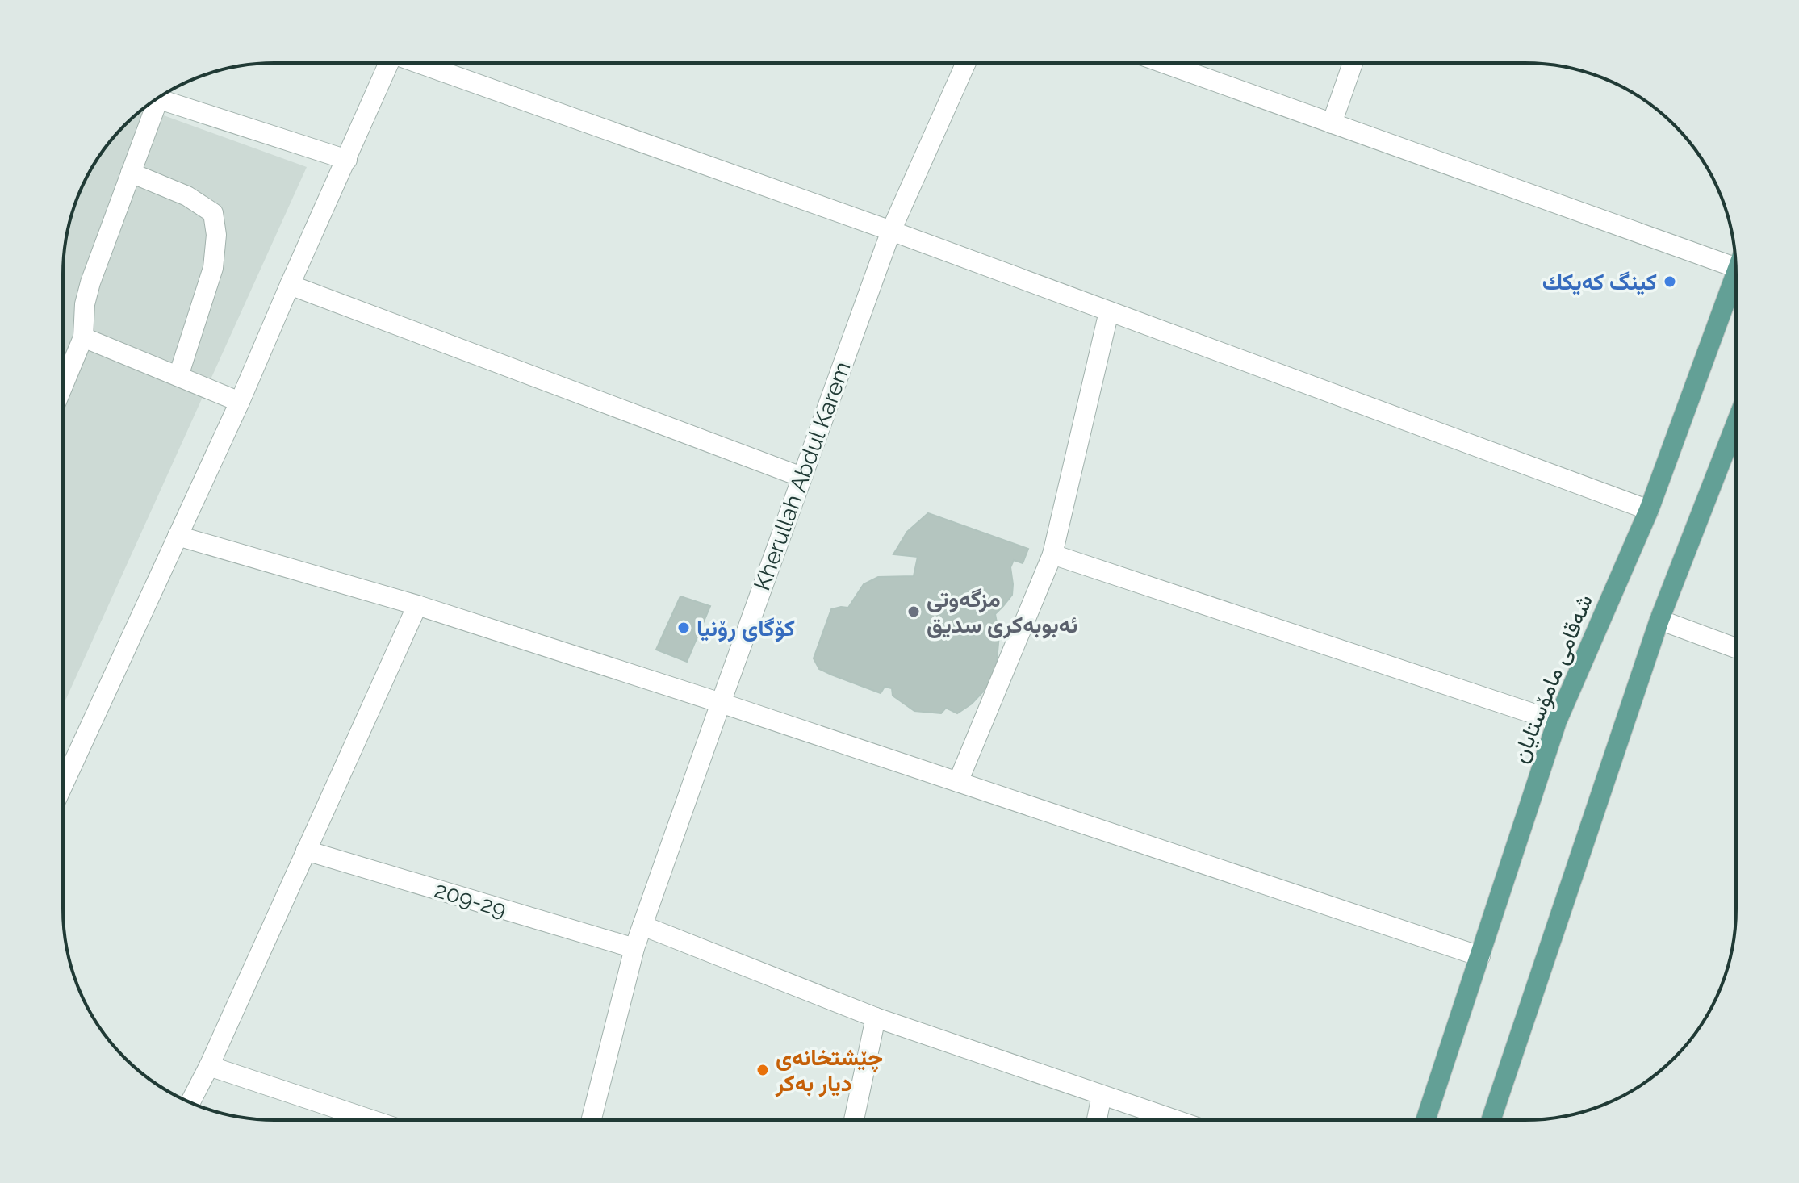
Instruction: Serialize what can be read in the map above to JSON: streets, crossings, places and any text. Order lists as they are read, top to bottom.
{
  "streets": {
    "main road": ["شەقامی مامۆستایان"],
    "street": ["Kherullah Abdul Karem", "209-29"]
  },
  "crossings": [
    ["Kherullah Abdul Karem", "209-29"]
  ],
  "places": [
    "کينگ کەیکك",
    "مزگەوتی ئەبوبەکری سدیق",
    "کۆگای رۆنیا",
    "چێشتخانەی دیار بەکر"
  ]
}
